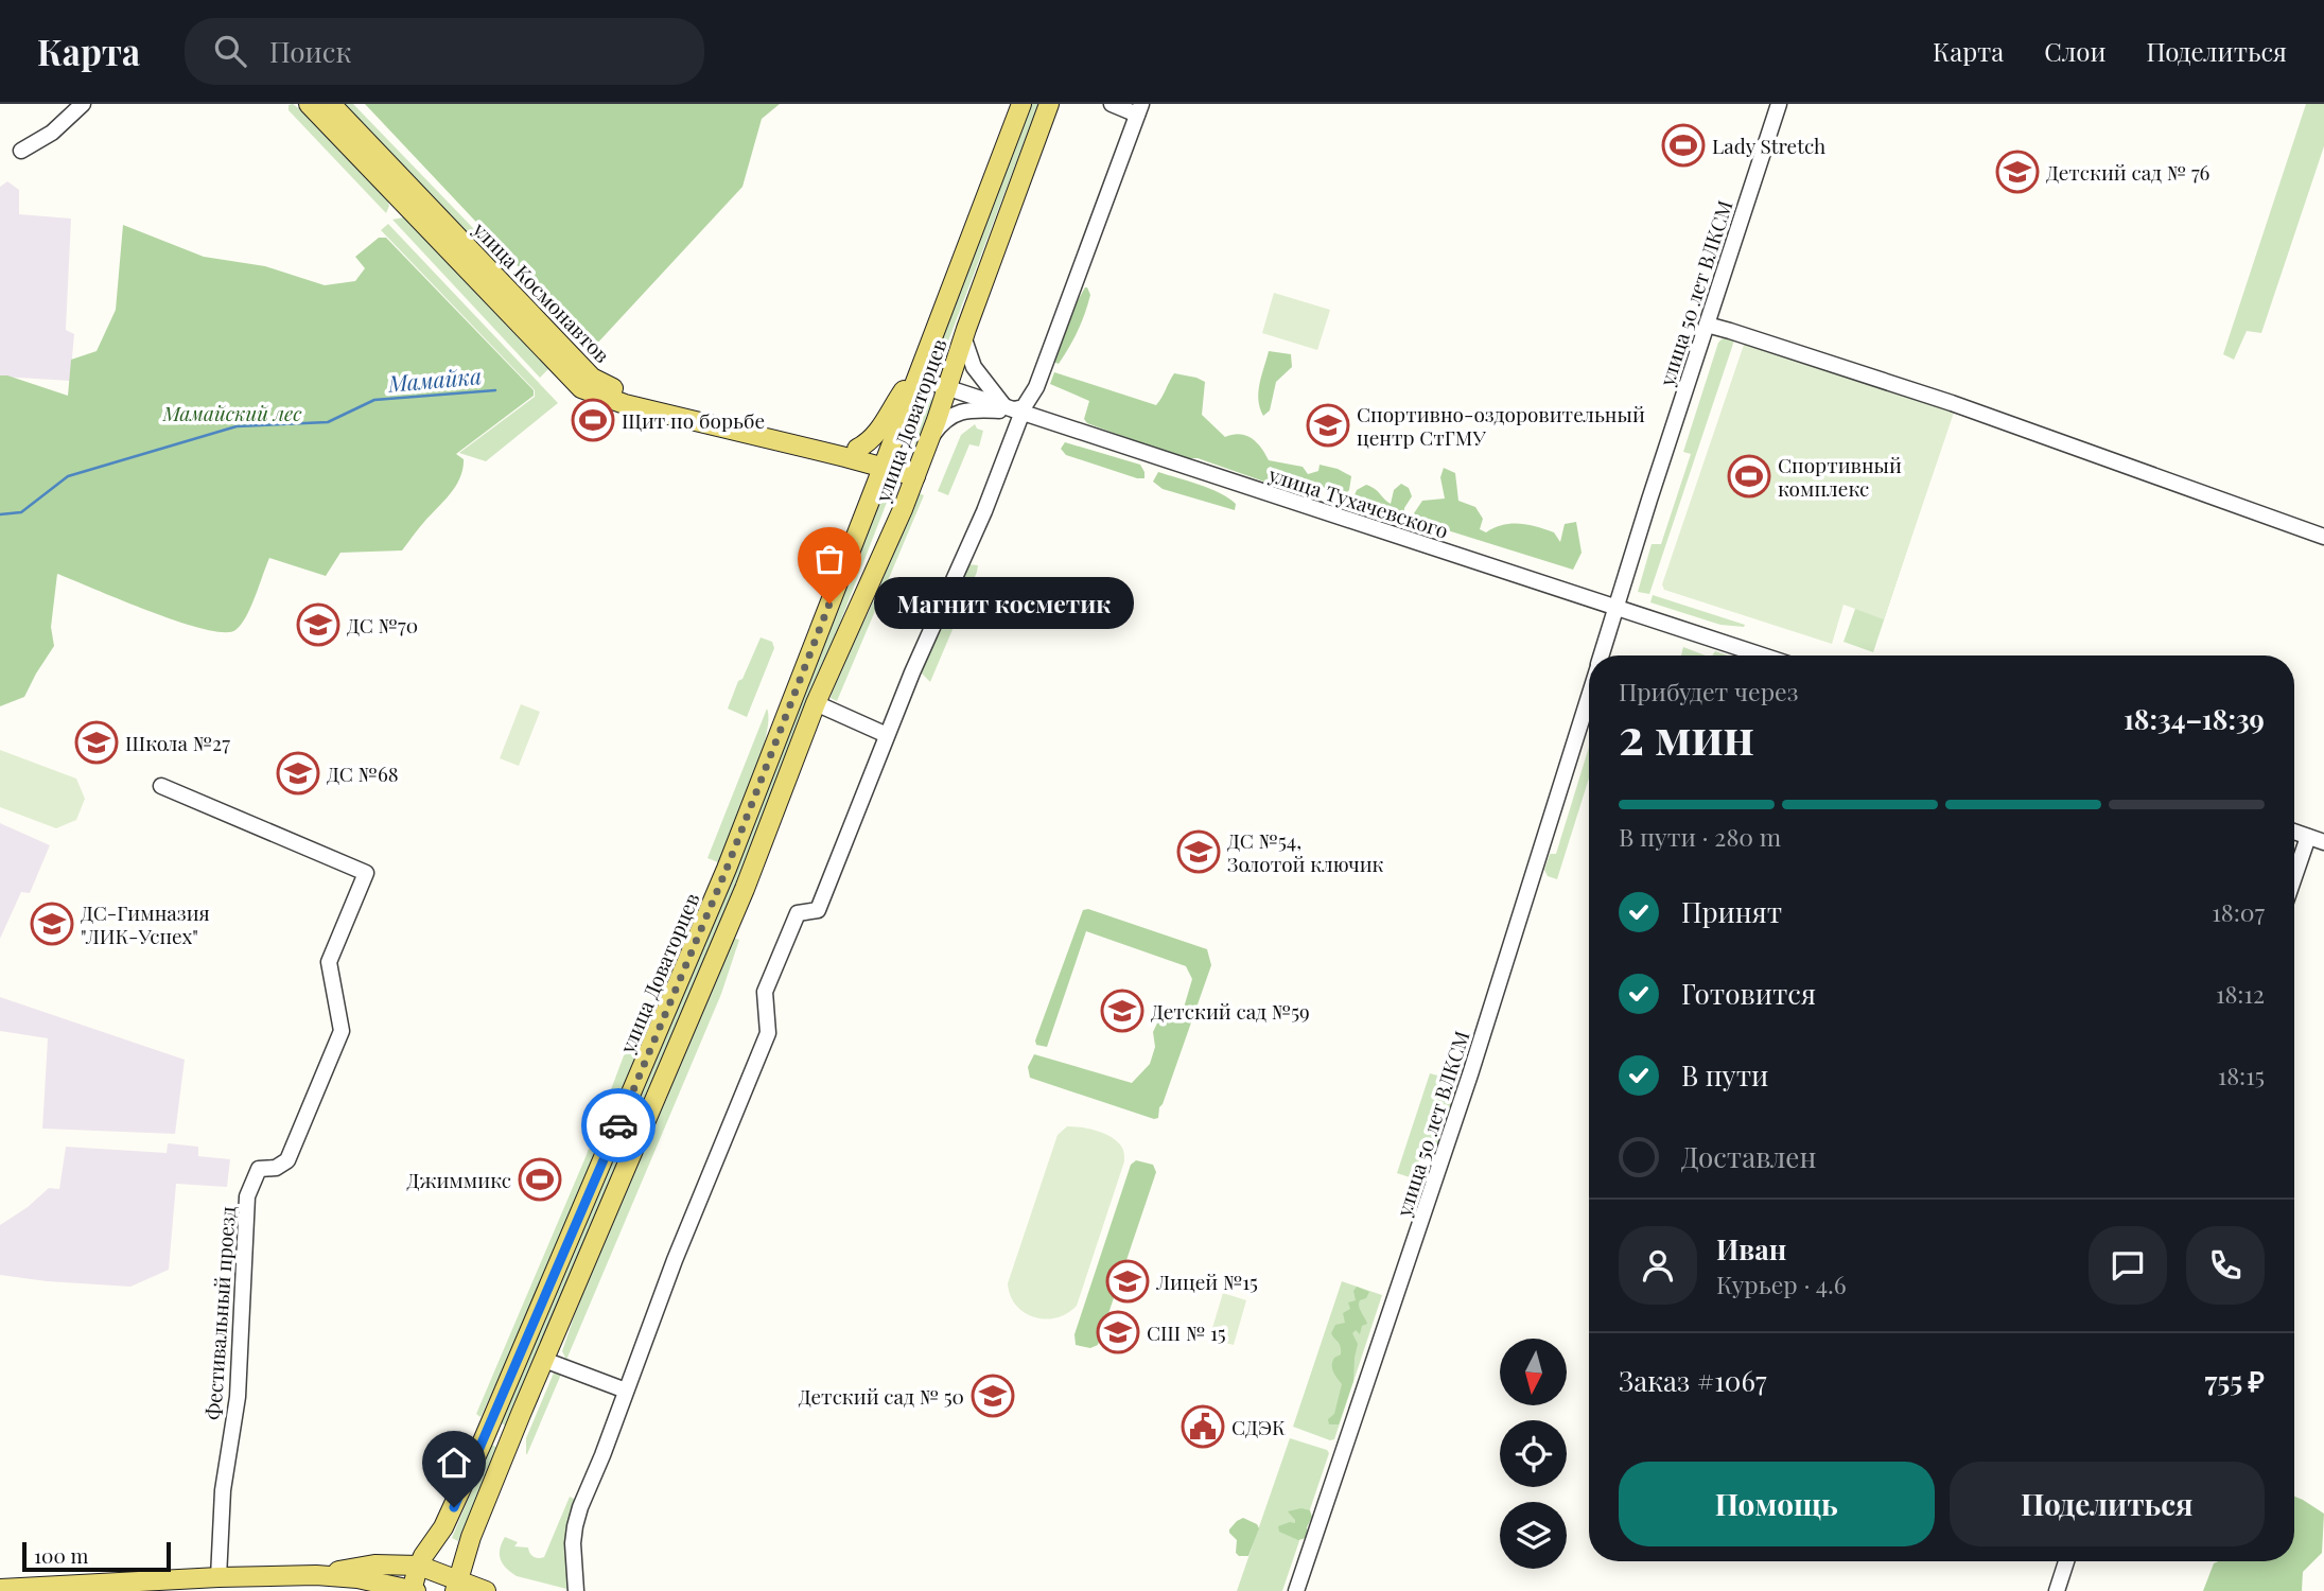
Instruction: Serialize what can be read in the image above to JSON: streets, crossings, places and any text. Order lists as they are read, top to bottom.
{
  "streets": {
    "main road": ["улица Космонавтов", "улица Доваторцев"],
    "street": ["улица 50 лет ВЛКСМ", "улица Тухачевского", "Фестивальный проезд"]
  },
  "crossings": [
    ["улица 50 лет ВЛКСМ", "улица Тухачевского"],
    ["улица Доваторцев", "улица Тухачевского"]
  ],
  "water": ["Мамайка"],
  "parks": ["Мамайский лес"],
  "places": {
    "sports": [
      "Lady Stretch",
      "Щит по борьбе",
      "Спортивный комплекс",
      "Джиммикс"
    ],
    "school or university": [
      "Детский сад № 76",
      "Спортивно-оздоровительный центр СтГМУ",
      "ДС №70",
      "Школа №27",
      "ДС №68",
      "ДС №54, Золотой ключик",
      "ДС-Гимназия \"ЛИК-Успех\"",
      "Детский сад №59",
      "Лицей №15",
      "СШ № 15",
      "Детский сад № 50"
    ],
    "other": ["Магнит косметик"],
    "public building": ["СДЭК"]
  },
  "scale_bar": "100 m",
  "north": "bottom",
  "page": {
    "header": "Карта",
    "search": "Поиск",
    "nav": ["Карта", "Слои", "Поделиться"],
    "bubble": "Магнит косметик",
    "heading": ["2 мин", "Прибудет через", "18:34–18:39"],
    "panel": [
      "Иван",
      "Курьер · 4.6",
      "Заказ #1067",
      "755 ₽"
    ],
    "bar": "В пути · 280 m",
    "list": [
      ["Принят", "18:07"],
      ["Готовится", "18:12"],
      ["В пути", "18:15"],
      "Доставлен"
    ],
    "buttons": ["Помощь", "Поделиться"],
    "scale": "100 m"
  }
}
